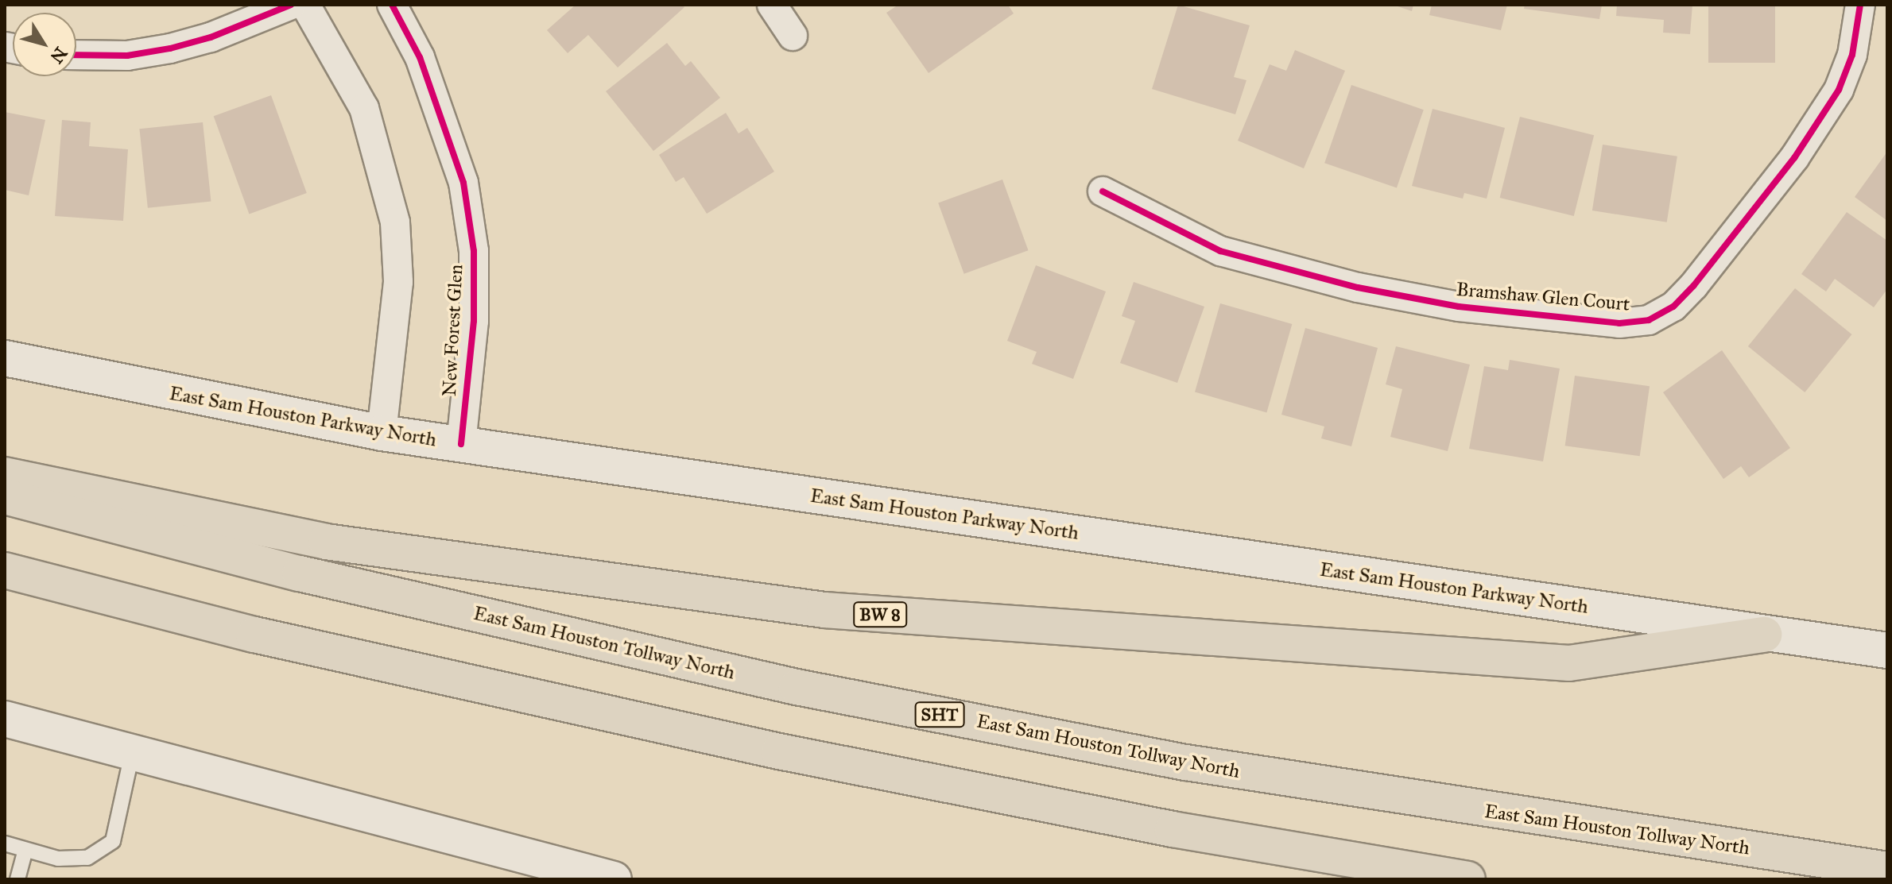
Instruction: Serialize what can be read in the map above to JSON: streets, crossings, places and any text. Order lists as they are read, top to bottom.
{
  "streets": {
    "highway": ["BW 8", "East Sam Houston Tollway North", "SHT"],
    "main road": ["East Sam Houston Parkway North"],
    "street": ["Bramshaw Glen Court", "New Forest Glen"]
  },
  "crossings": [
    ["New Forest Glen", "East Sam Houston Parkway North"],
    ["East Sam Houston Parkway North", "BW 8"]
  ],
  "north": "bottom right"
}
